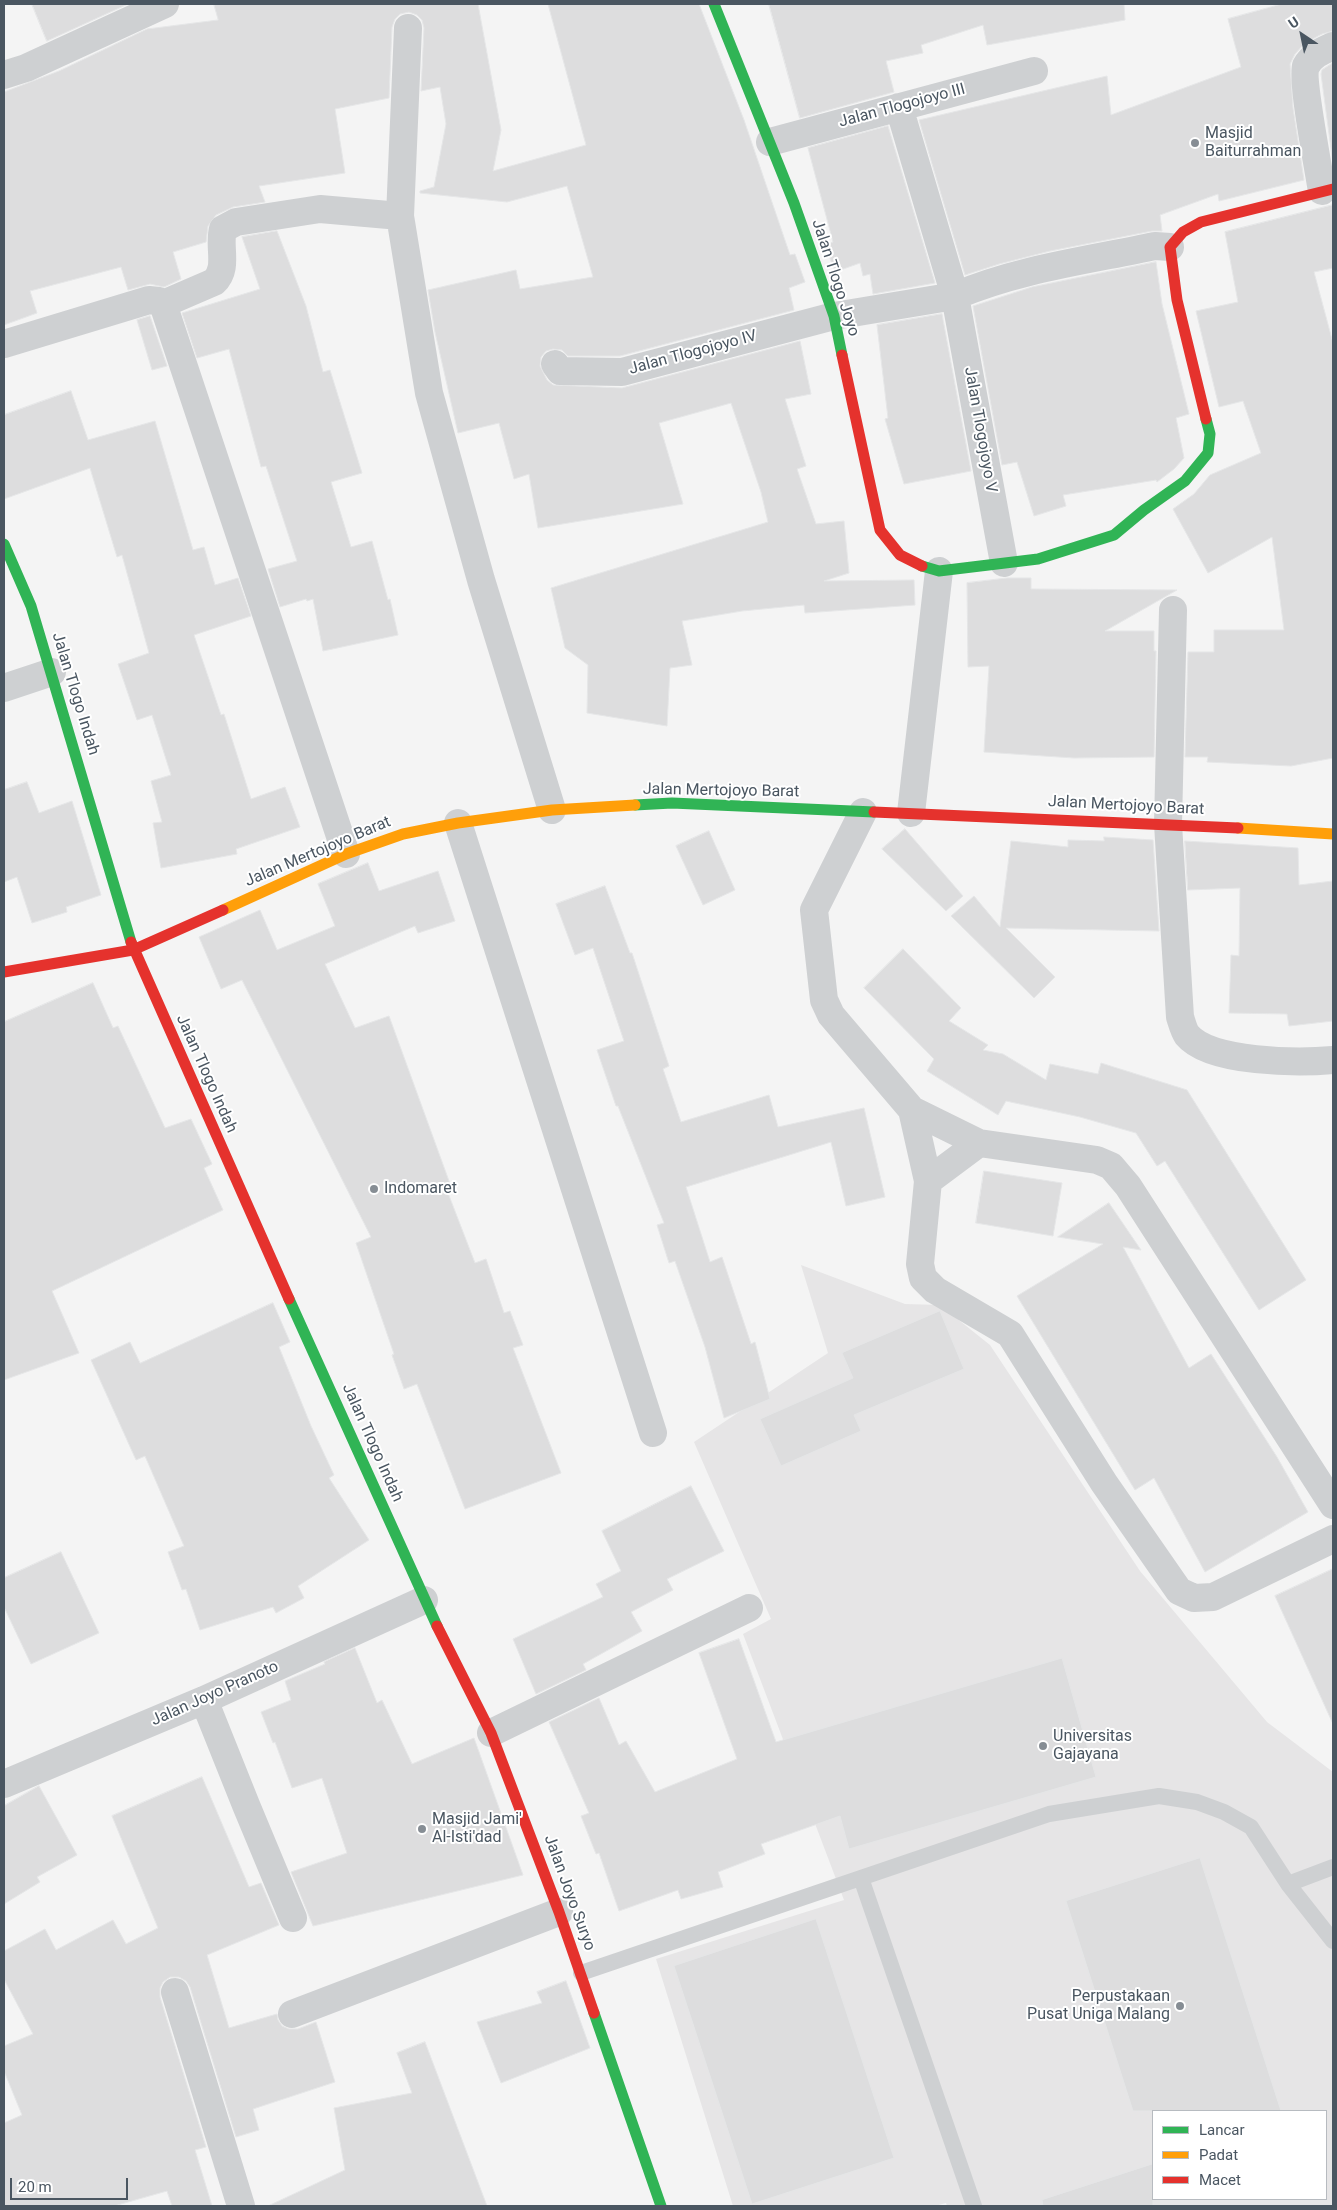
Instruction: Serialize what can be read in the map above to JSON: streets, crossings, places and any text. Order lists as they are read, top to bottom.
{
  "streets": {
    "street": [
      "Jalan Tlogojoyo III",
      "Jalan Tlogo Joyo",
      "Jalan Tlogojoyo IV",
      "Jalan Tlogojoyo V",
      "Jalan Tlogo Indah",
      "Jalan Mertojoyo Barat",
      "Jalan Joyo Pranoto",
      "Jalan Joyo Suryo"
    ]
  },
  "crossings": [
    ["Jalan Tlogojoyo III", "Jalan Tlogo Joyo"],
    ["Jalan Tlogojoyo III", "Jalan Tlogojoyo V"],
    ["Jalan Tlogo Joyo", "Jalan Tlogojoyo IV"],
    ["Jalan Tlogo Indah", "Jalan Mertojoyo Barat"],
    ["Jalan Tlogo Indah", "Jalan Joyo Pranoto"],
    ["Jalan Tlogo Indah", "Jalan Joyo Suryo"],
    ["Jalan Joyo Pranoto", "Jalan Joyo Suryo"]
  ],
  "places": [
    "Masjid Baiturrahman",
    "Indomaret",
    "Universitas Gajayana",
    "Masjid Jami' Al-Isti'dad",
    "Perpustakaan Pusat Uniga Malang"
  ],
  "legend": ["Lancar", "Padat", "Macet"],
  "scale_bar": "20 m",
  "north": "top left"
}
